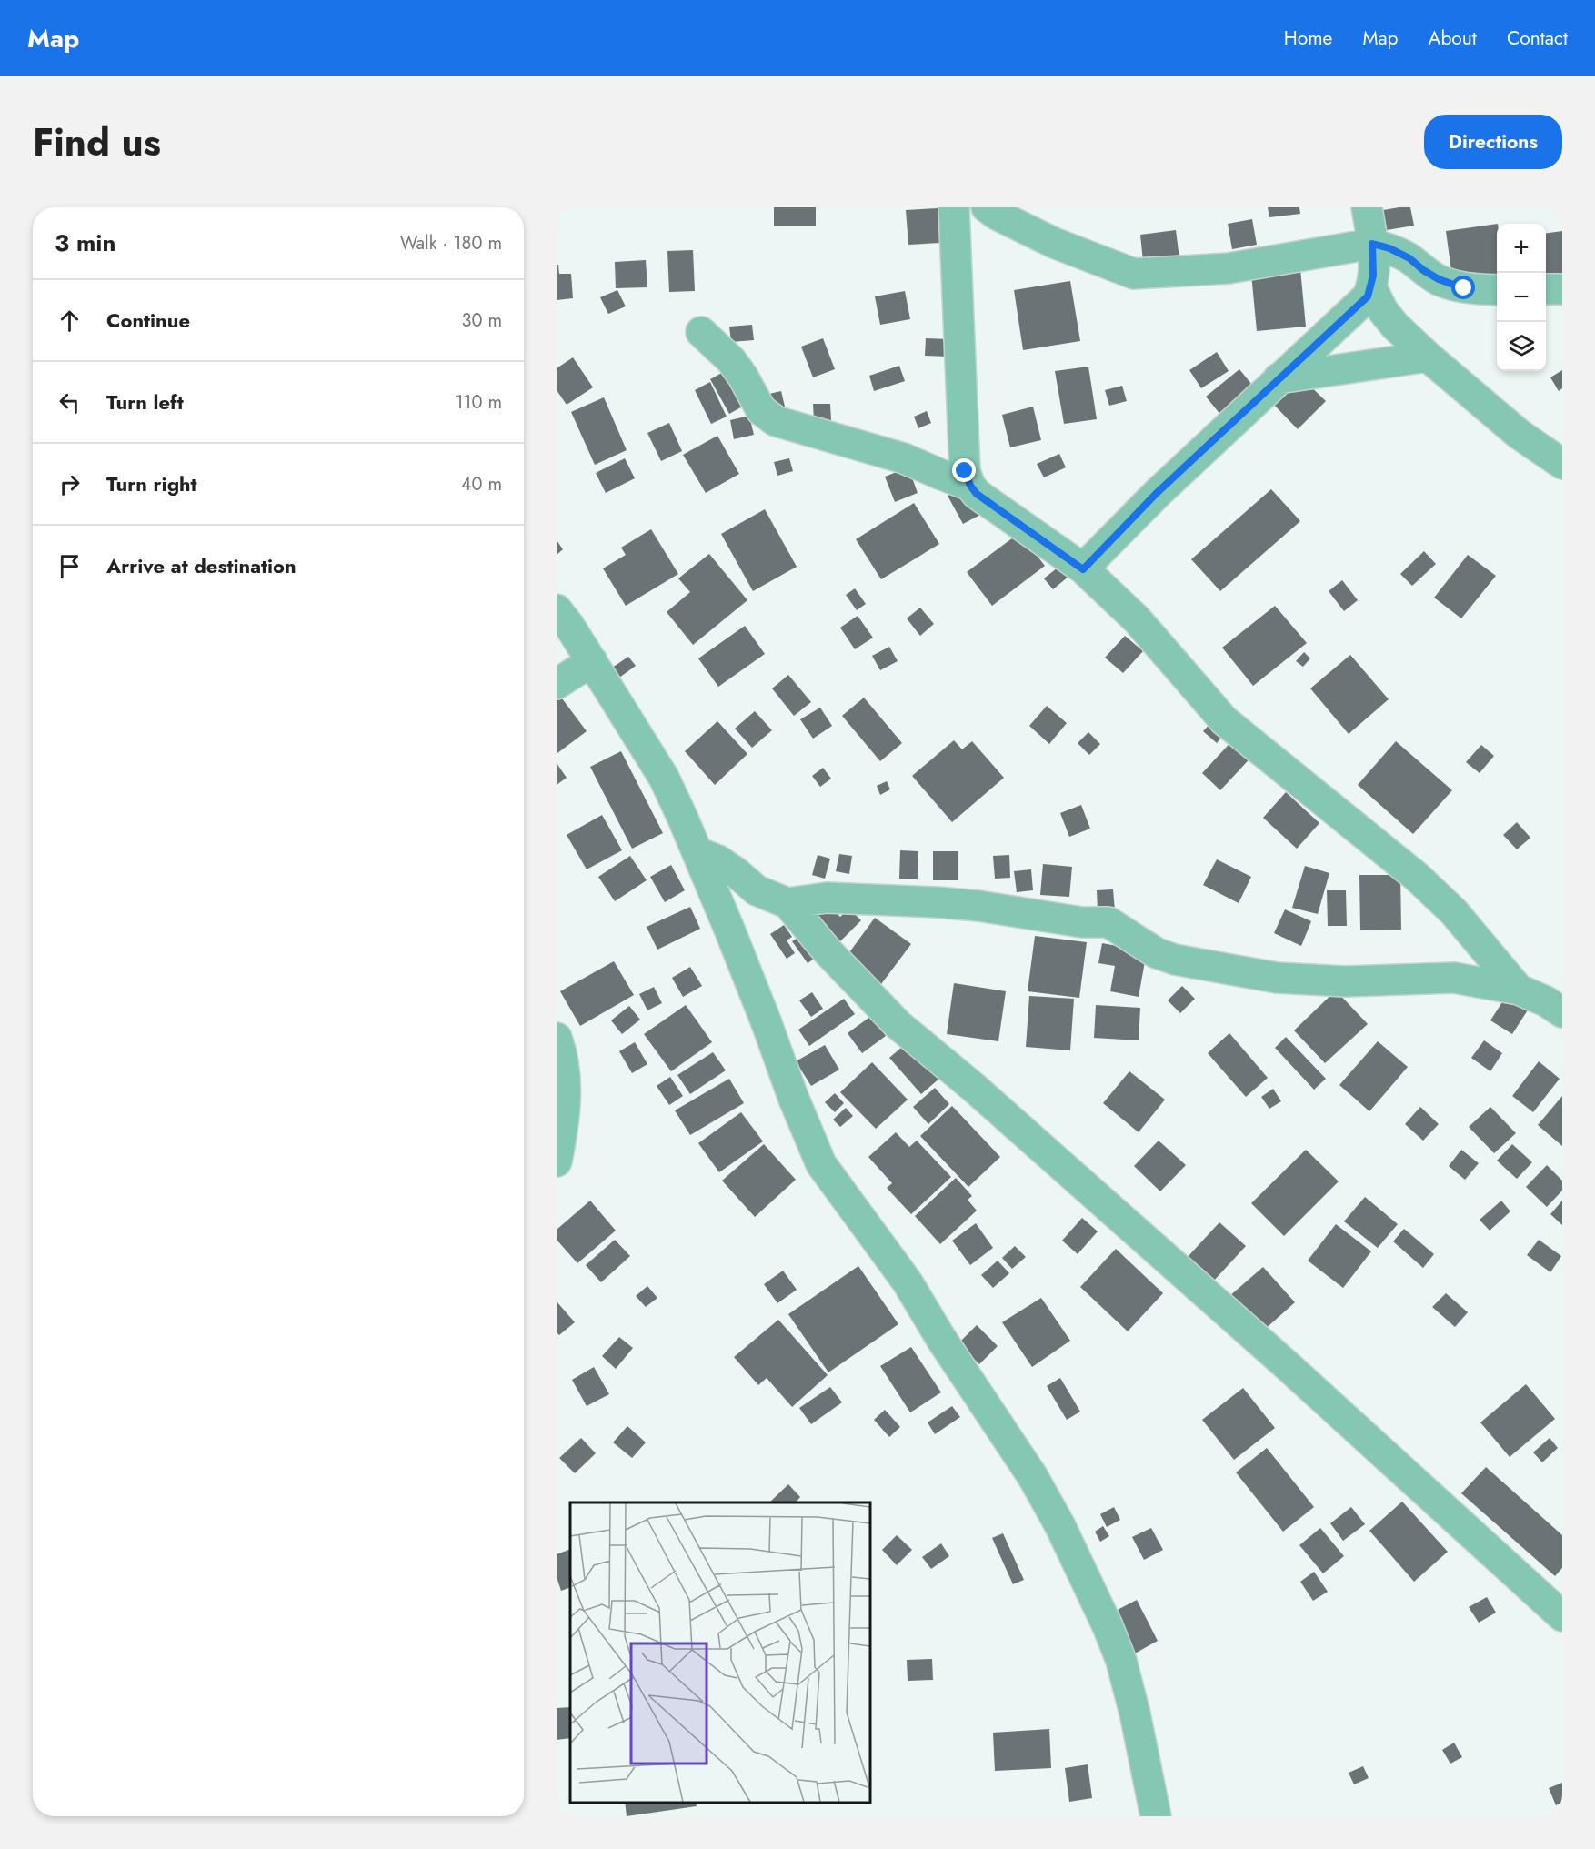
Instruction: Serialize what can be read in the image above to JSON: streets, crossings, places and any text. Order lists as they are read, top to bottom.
{
  "page": {
    "header": "Map",
    "nav": [
      "Home",
      "Map",
      "About",
      "Contact"
    ],
    "title": "Find us",
    "buttons": "Directions",
    "heading": ["3 min", "Walk · 180 m"],
    "map_buttons": ["+", "−"],
    "list": [
      ["Continue", "30 m"],
      ["Turn left", "110 m"],
      ["Turn right", "40 m"],
      "Arrive at destination"
    ]
  }
}
